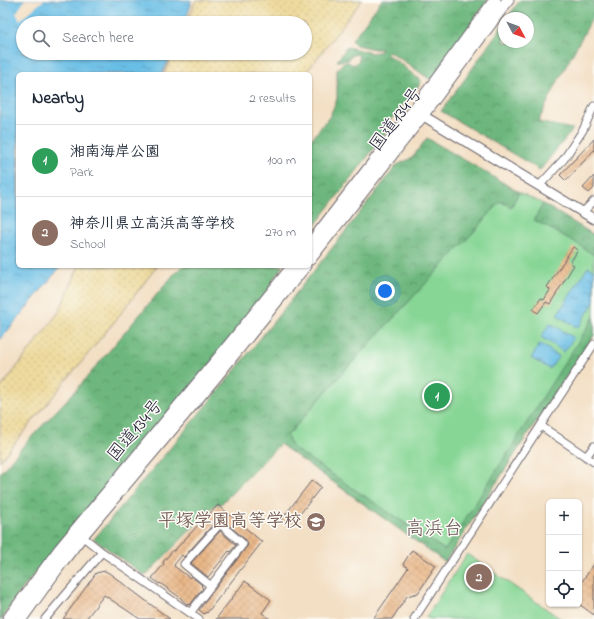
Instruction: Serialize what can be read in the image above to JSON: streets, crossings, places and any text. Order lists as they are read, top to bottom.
{
  "streets": {
    "highway": ["国道134号"]
  },
  "districts": ["高浜台"],
  "places": {
    "school or university": ["平塚学園高等学校"]
  },
  "north": "bottom right",
  "page": {
    "search": "Search here",
    "heading": ["Nearby", "2 results"],
    "list": [
      {
        "mark": "1",
        "name": "湘南海岸公園",
        "note": "Park",
        "value": "100 m"
      },
      {
        "mark": "2",
        "name": "神奈川県立高浜高等学校",
        "note": "School",
        "value": "270 m"
      }
    ],
    "pins": ["1", "2"],
    "map_buttons": ["+", "−"]
  }
}
